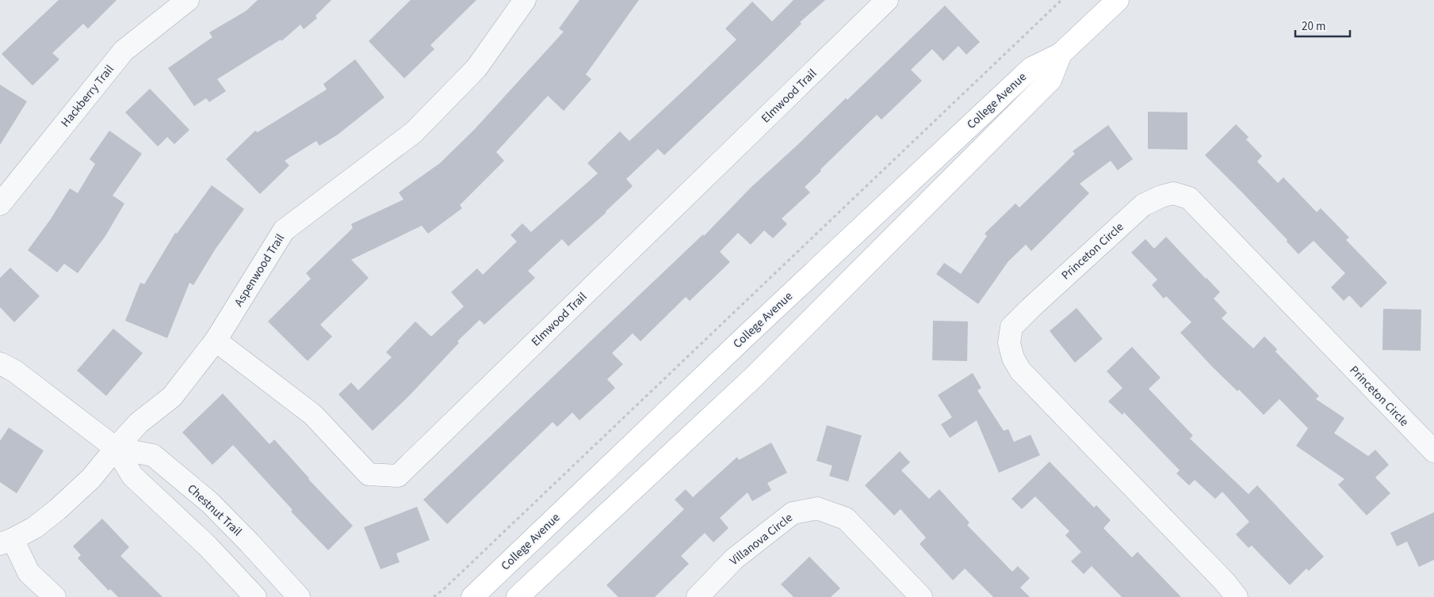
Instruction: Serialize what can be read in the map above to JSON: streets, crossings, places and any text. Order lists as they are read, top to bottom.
{
  "streets": {
    "main road": ["College Avenue"],
    "street": [
      "Hackberry Trail",
      "Elmwood Trail",
      "Princeton Circle",
      "Aspenwood Trail",
      "Chestnut Trail",
      "Villanova Circle"
    ]
  },
  "crossings": [
    ["Elmwood Trail", "Aspenwood Trail"],
    ["Aspenwood Trail", "Chestnut Trail"]
  ],
  "scale_bar": "20 m"
}
